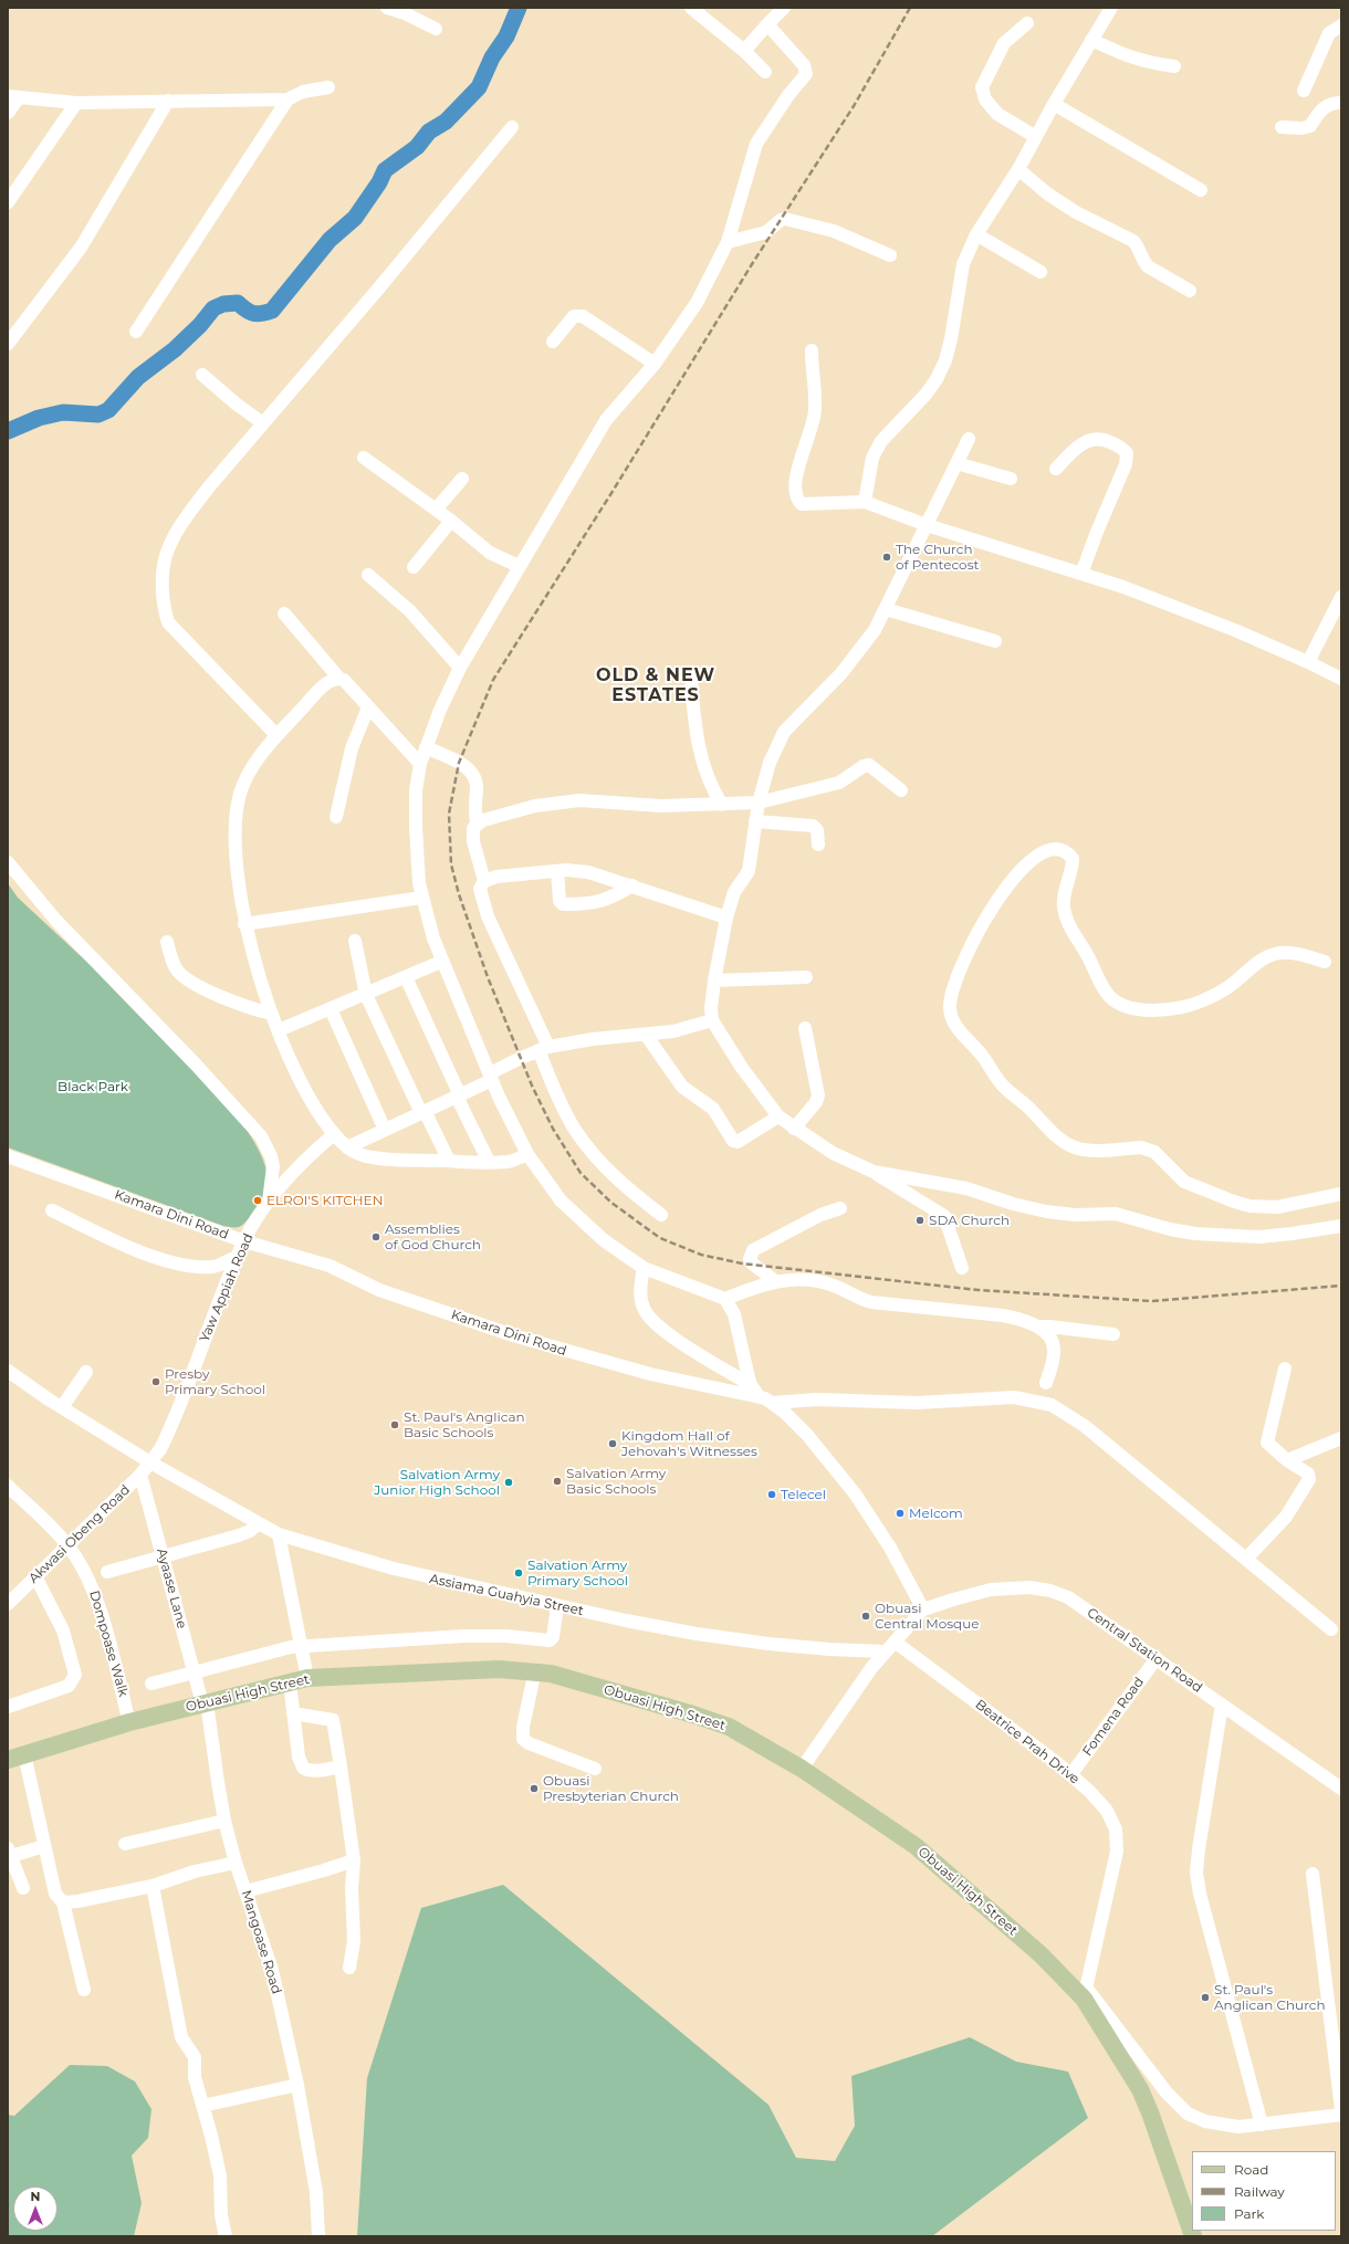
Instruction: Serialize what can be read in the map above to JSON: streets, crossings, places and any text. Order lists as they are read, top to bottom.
{
  "streets": {
    "main road": ["Obuasi High Street"],
    "street": [
      "Kamara Dini Road",
      "Yaw Appiah Road",
      "Akwasi Obeng Road",
      "Ayaase Lane",
      "Assiama Guahyia Street",
      "Dompoase Walk",
      "Central Station Road",
      "Fomena Road",
      "Beatrice Prah Drive",
      "Mangoase Road"
    ]
  },
  "crossings": [
    ["Kamara Dini Road", "Yaw Appiah Road"],
    ["Kamara Dini Road", "Central Station Road"],
    ["Yaw Appiah Road", "Akwasi Obeng Road"],
    ["Yaw Appiah Road", "Assiama Guahyia Street"],
    ["Akwasi Obeng Road", "Ayaase Lane"],
    ["Akwasi Obeng Road", "Assiama Guahyia Street"],
    ["Akwasi Obeng Road", "Dompoase Walk"],
    ["Ayaase Lane", "Obuasi High Street"],
    ["Ayaase Lane", "Mangoase Road"],
    ["Assiama Guahyia Street", "Beatrice Prah Drive"],
    ["Dompoase Walk", "Obuasi High Street"],
    ["Central Station Road", "Fomena Road"],
    ["Obuasi High Street", "Beatrice Prah Drive"],
    ["Obuasi High Street", "Mangoase Road"],
    ["Fomena Road", "Beatrice Prah Drive"]
  ],
  "districts": ["OLD & NEW ESTATES"],
  "parks": ["Black Park"],
  "places": [
    "The Church of Pentecost",
    "ELROI'S KITCHEN",
    "SDA Church",
    "Assemblies of God Church",
    "Presby Primary School",
    "St. Paul's Anglican Basic Schools",
    "Kingdom Hall of Jehovah's Witnesses",
    "Salvation Army Basic Schools",
    "Salvation Army Junior High School",
    "Telecel",
    "Melcom",
    "Salvation Army Primary School",
    "Obuasi Central Mosque",
    "Obuasi Presbyterian Church",
    "St. Paul's Anglican Church"
  ],
  "legend": ["Road", "Railway", "Park"],
  "north": "top"
}
